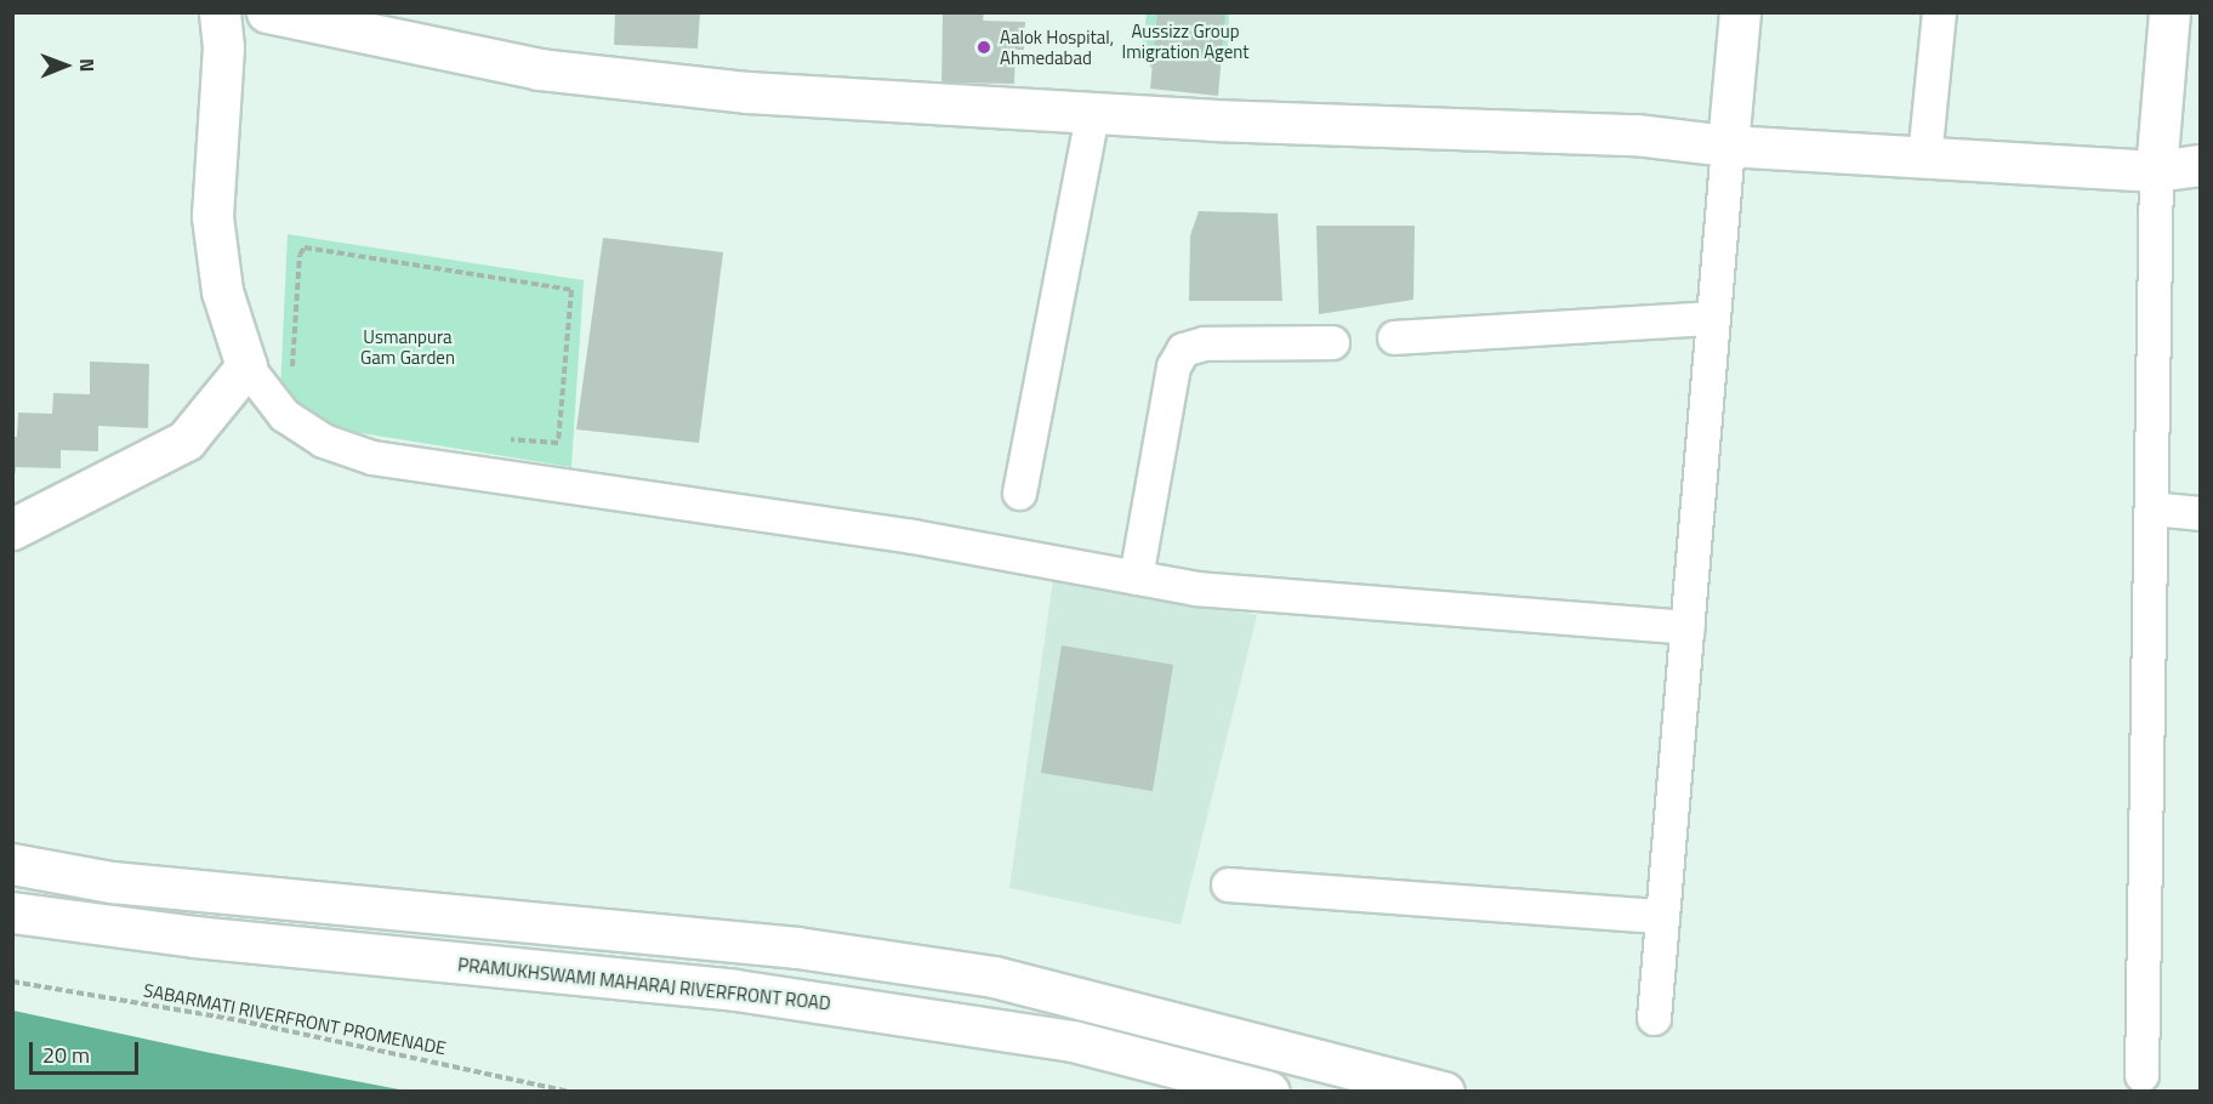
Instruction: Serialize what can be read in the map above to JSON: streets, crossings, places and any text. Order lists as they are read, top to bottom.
{
  "streets": {
    "main road": ["PRAMUKHSWAMI MAHARAJ RIVERFRONT ROAD"],
    "path": ["SABARMATI RIVERFRONT PROMENADE"]
  },
  "parks": ["Aussizz Group Imigration Agent", "Usmanpura Gam Garden"],
  "places": ["Aalok Hospital, Ahmedabad"],
  "scale_bar": "20 m",
  "north": "right"
}
